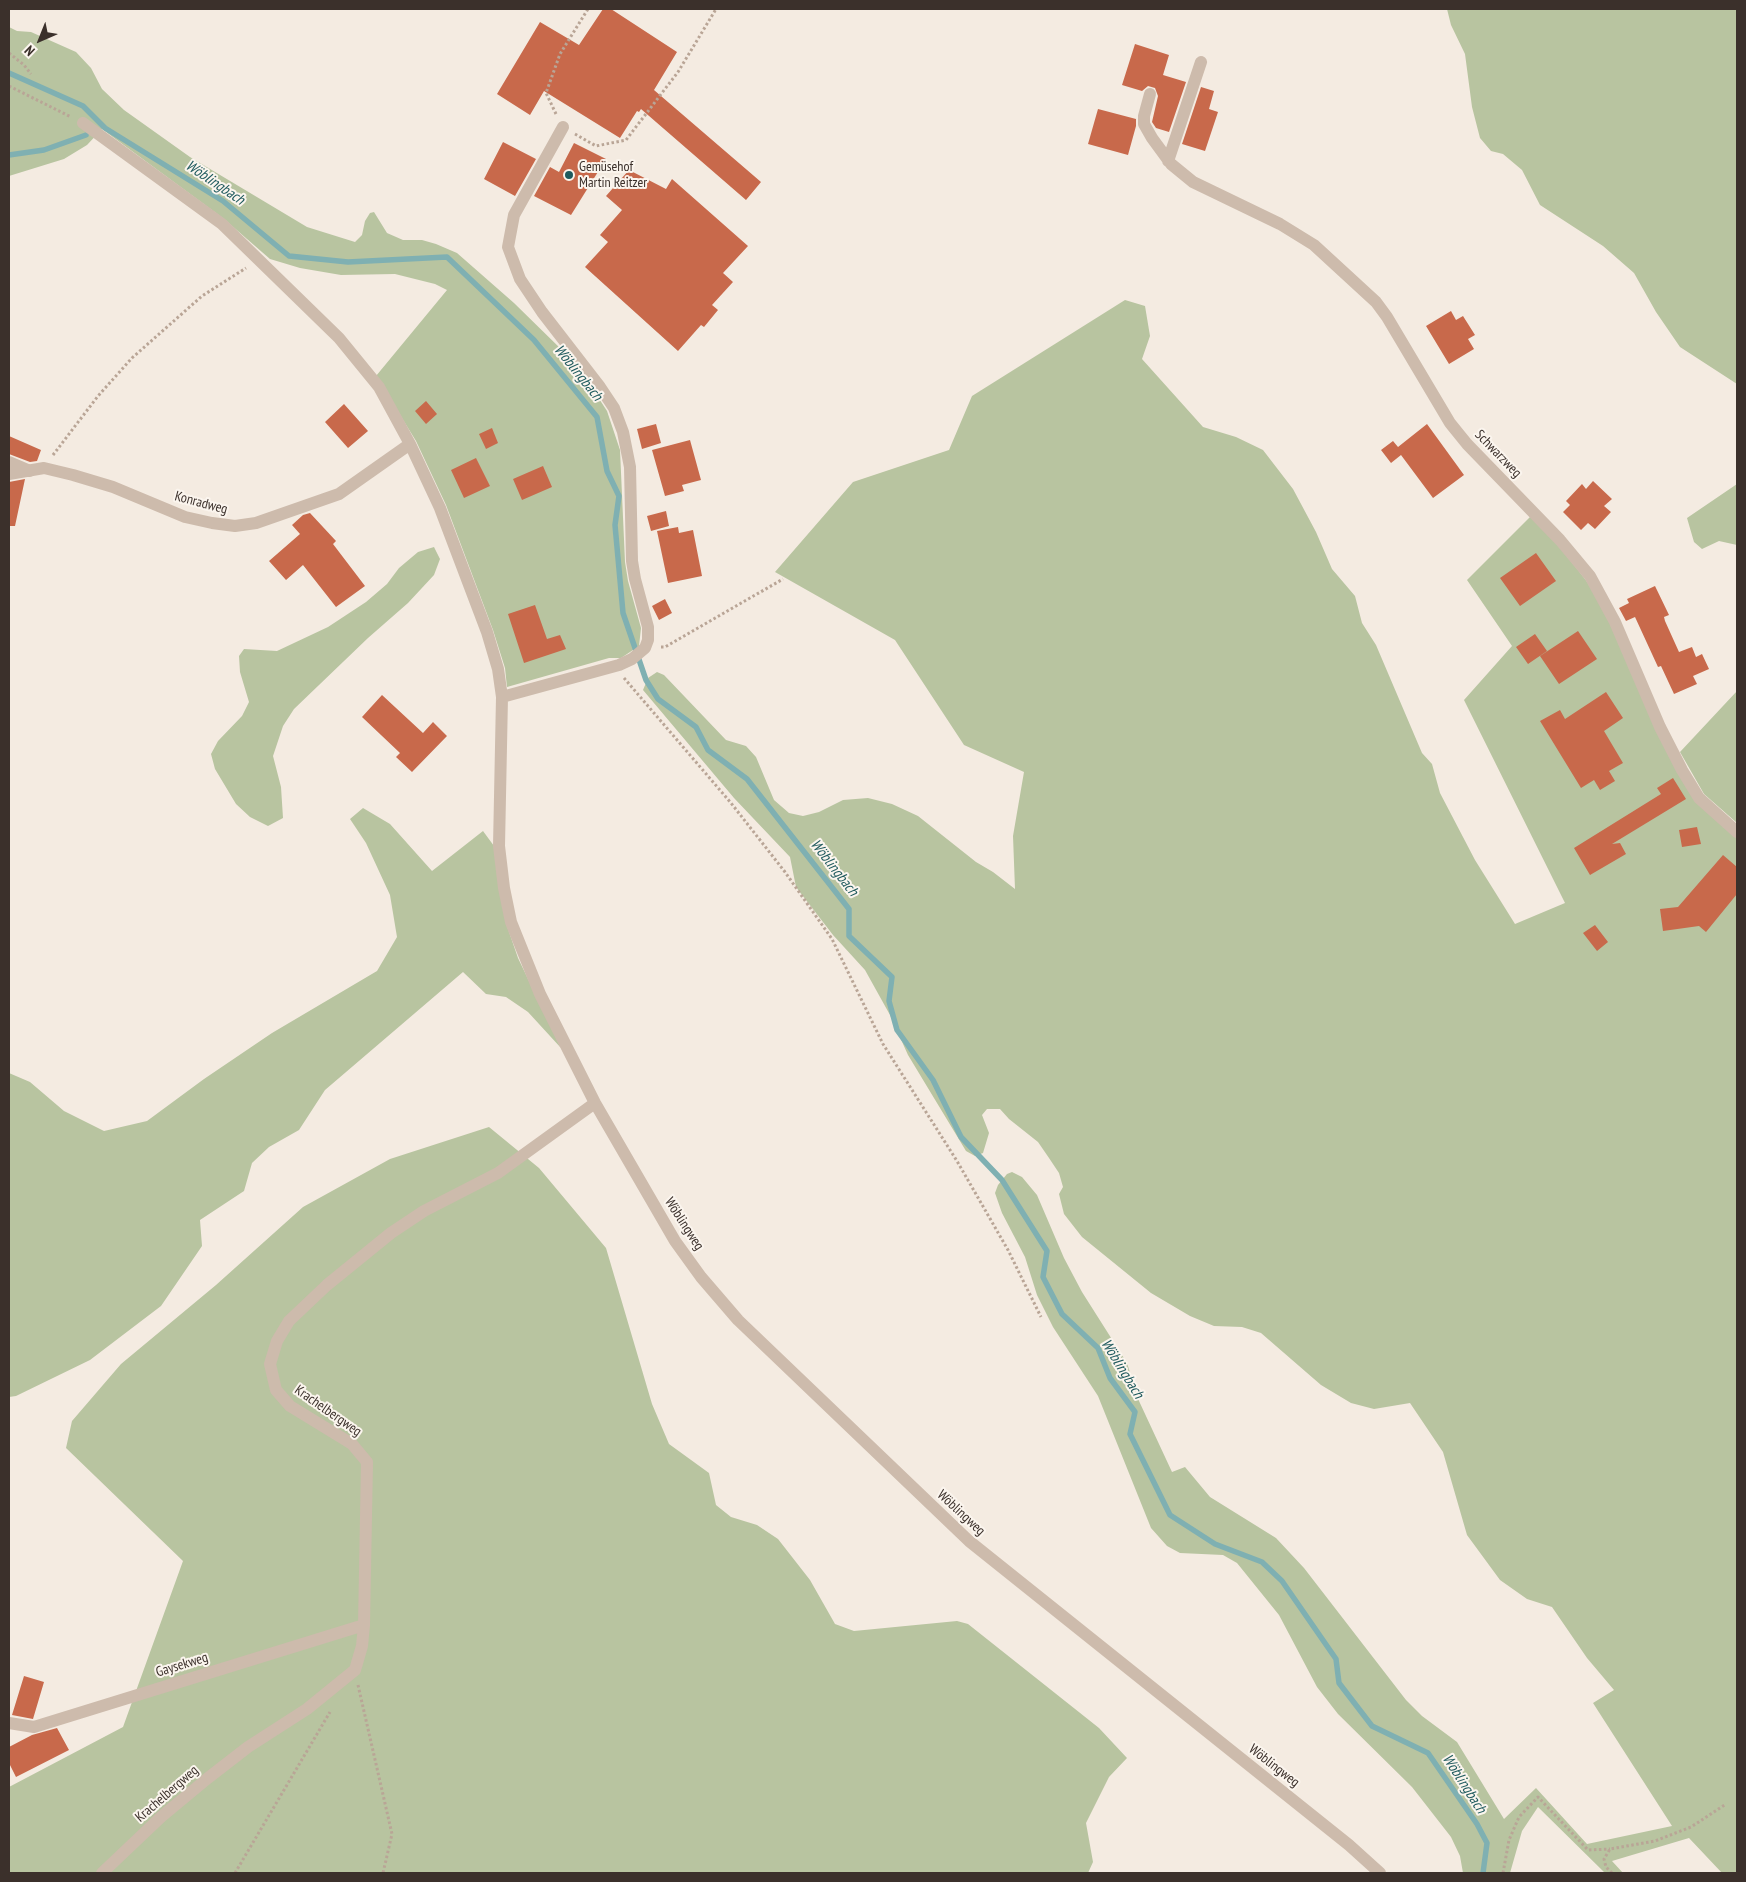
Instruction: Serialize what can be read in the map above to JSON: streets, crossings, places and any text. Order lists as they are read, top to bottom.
{
  "streets": {
    "street": [
      "Schwarzweg",
      "Konradweg",
      "Wöblingweg",
      "Krachelbergweg",
      "Gaysekweg"
    ]
  },
  "crossings": [
    ["Konradweg", "Wöblingweg"],
    ["Wöblingweg", "Krachelbergweg"],
    ["Krachelbergweg", "Gaysekweg"]
  ],
  "water": ["Wöblingbach"],
  "places": ["Gemüsehof Martin Reitzer"],
  "north": "bottom left"
}
